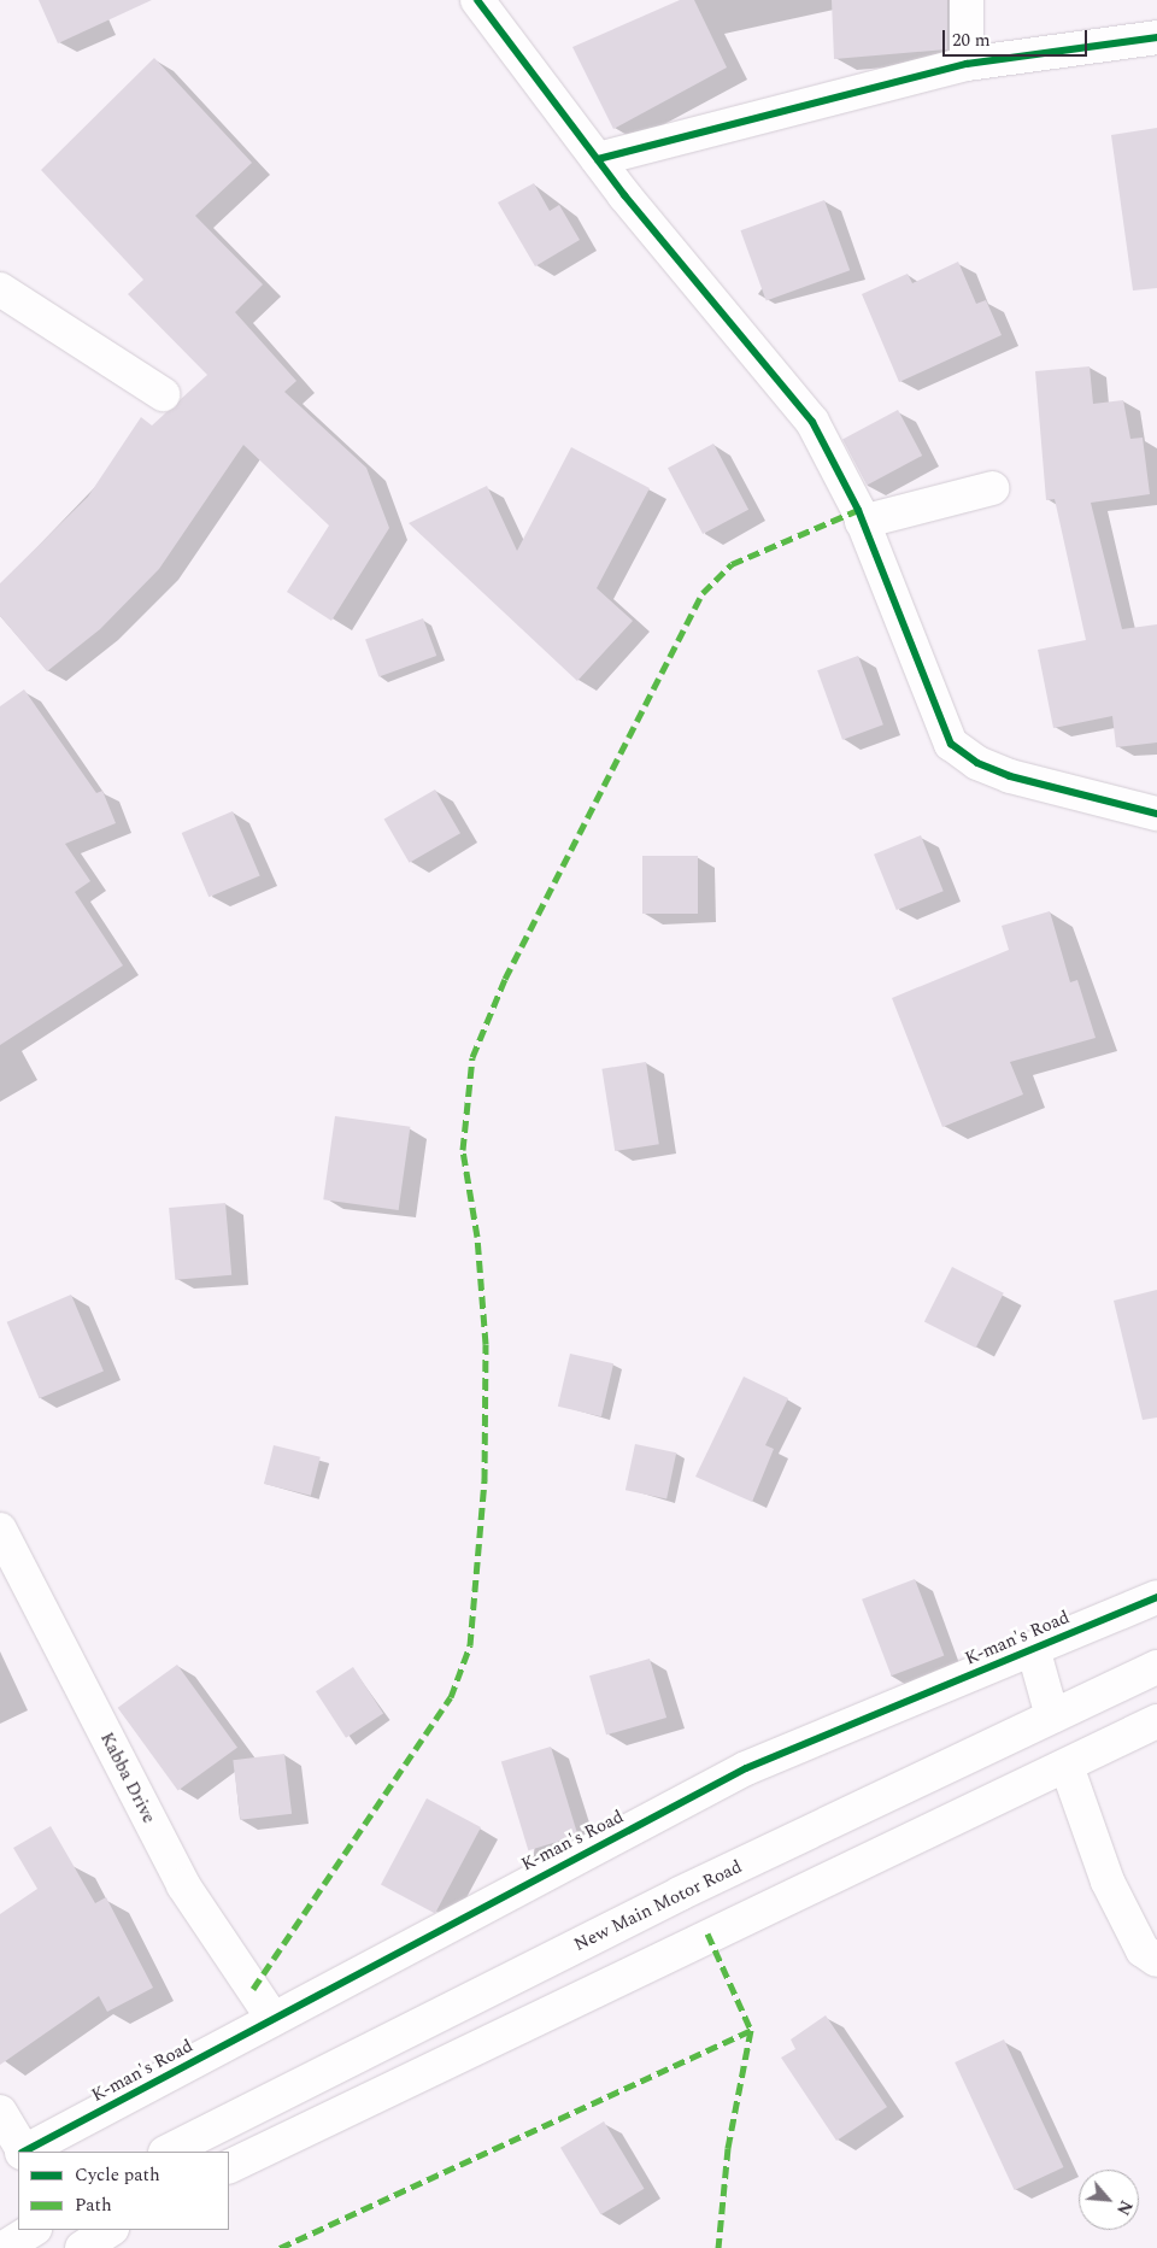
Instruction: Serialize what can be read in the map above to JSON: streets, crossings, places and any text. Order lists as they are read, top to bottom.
{
  "streets": {
    "main road": ["K-man's Road", "Kabba Drive", "New Main Motor Road"]
  },
  "crossings": [
    ["K-man's Road", "Kabba Drive"]
  ],
  "legend": ["Cycle path", "Path"],
  "scale_bar": "20 m",
  "north": "bottom right"
}
